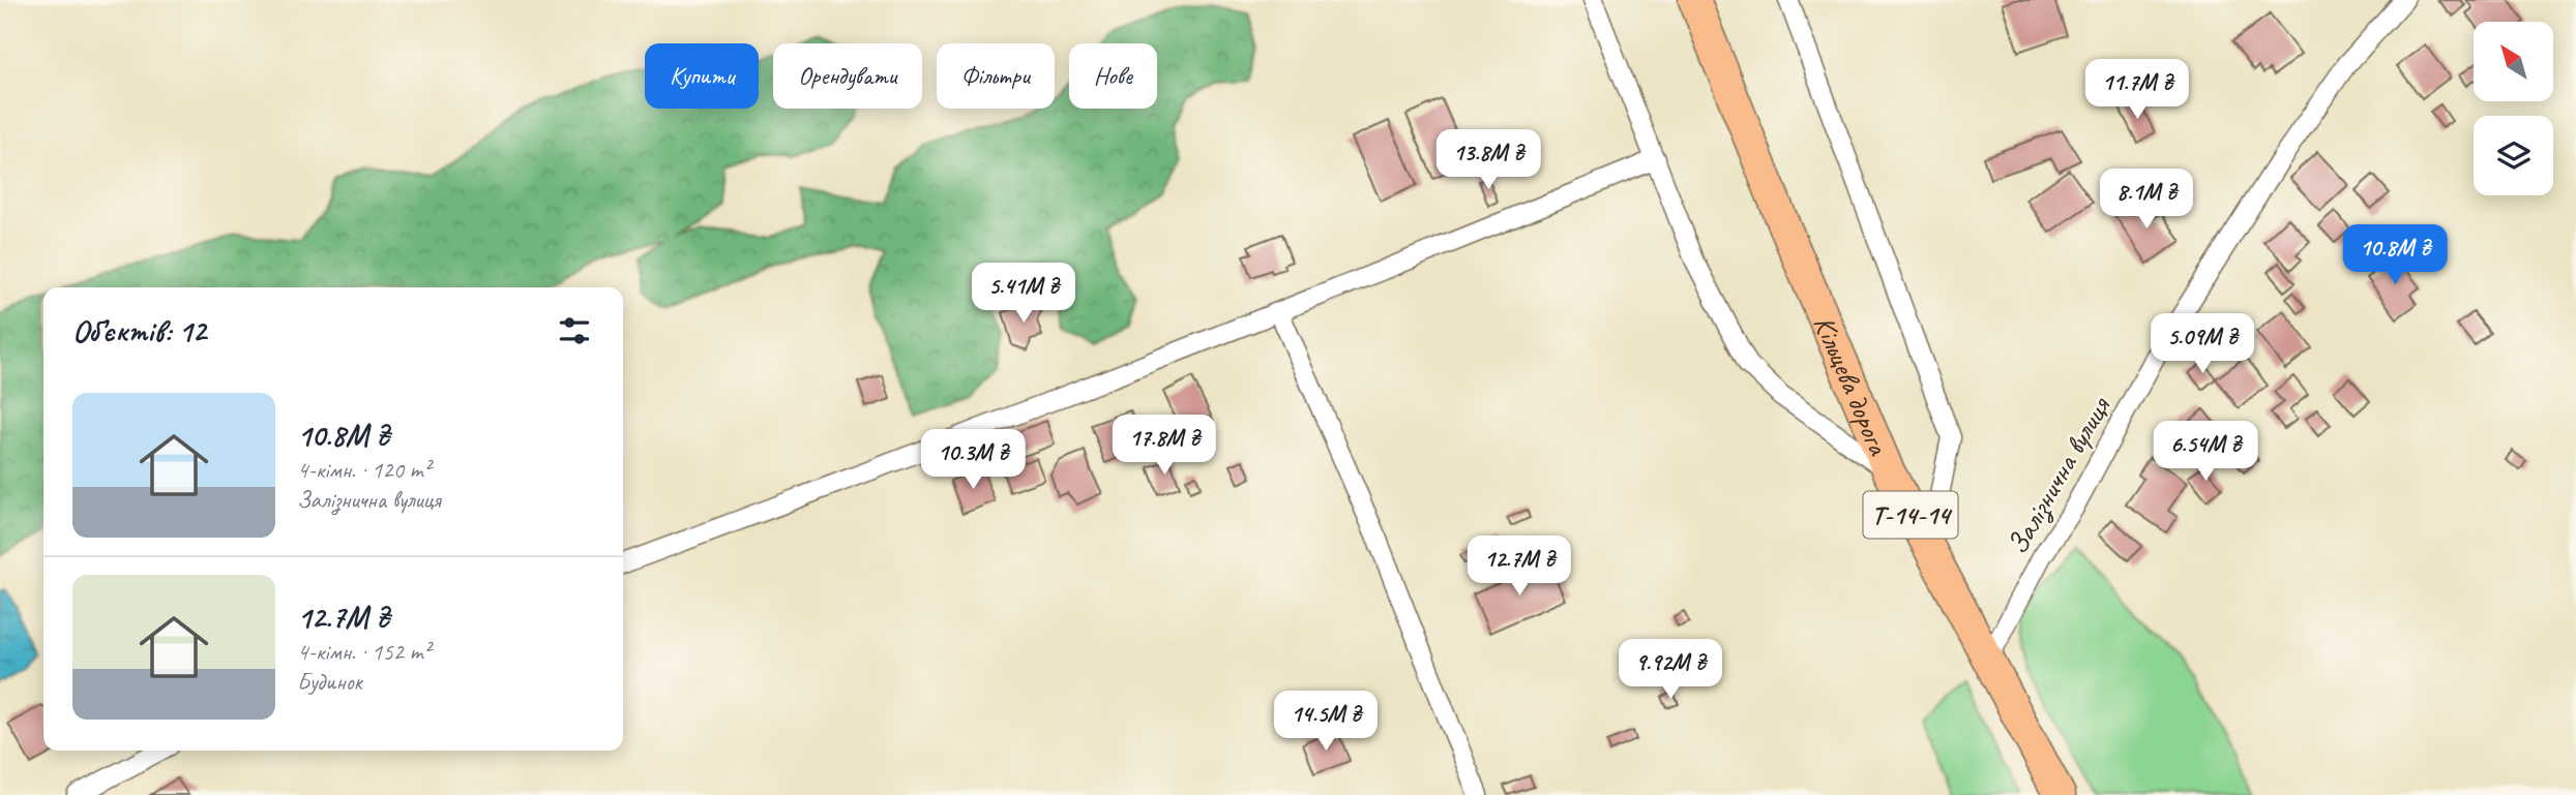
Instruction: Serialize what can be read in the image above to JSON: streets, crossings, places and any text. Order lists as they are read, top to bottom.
{
  "streets": {
    "highway": ["Кільцева дорога", "Т-14-14"],
    "street": ["Залізнична вулиця"]
  },
  "crossings": [
    ["Кільцева дорога", "Залізнична вулиця"]
  ],
  "north": "top left",
  "page": {
    "chip": [
      "Купити",
      "Орендувати",
      "Фільтри",
      "Нове"
    ],
    "price": [
      "11.7M ₴",
      "13.8M ₴",
      "8.1M ₴",
      "10.8M ₴",
      "5.41M ₴",
      "5.09M ₴",
      "17.8M ₴",
      "6.54M ₴",
      "10.3M ₴",
      "12.7M ₴",
      "9.92M ₴",
      "14.5M ₴"
    ],
    "heading": "Об’єктів: 12",
    "list": [
      {
        "name": "10.8M ₴",
        "note": "4-кімн. · 120 m² · Залізнична вулиця"
      },
      {
        "name": "12.7M ₴",
        "note": "4-кімн. · 152 m² · Будинок"
      }
    ]
  }
}
